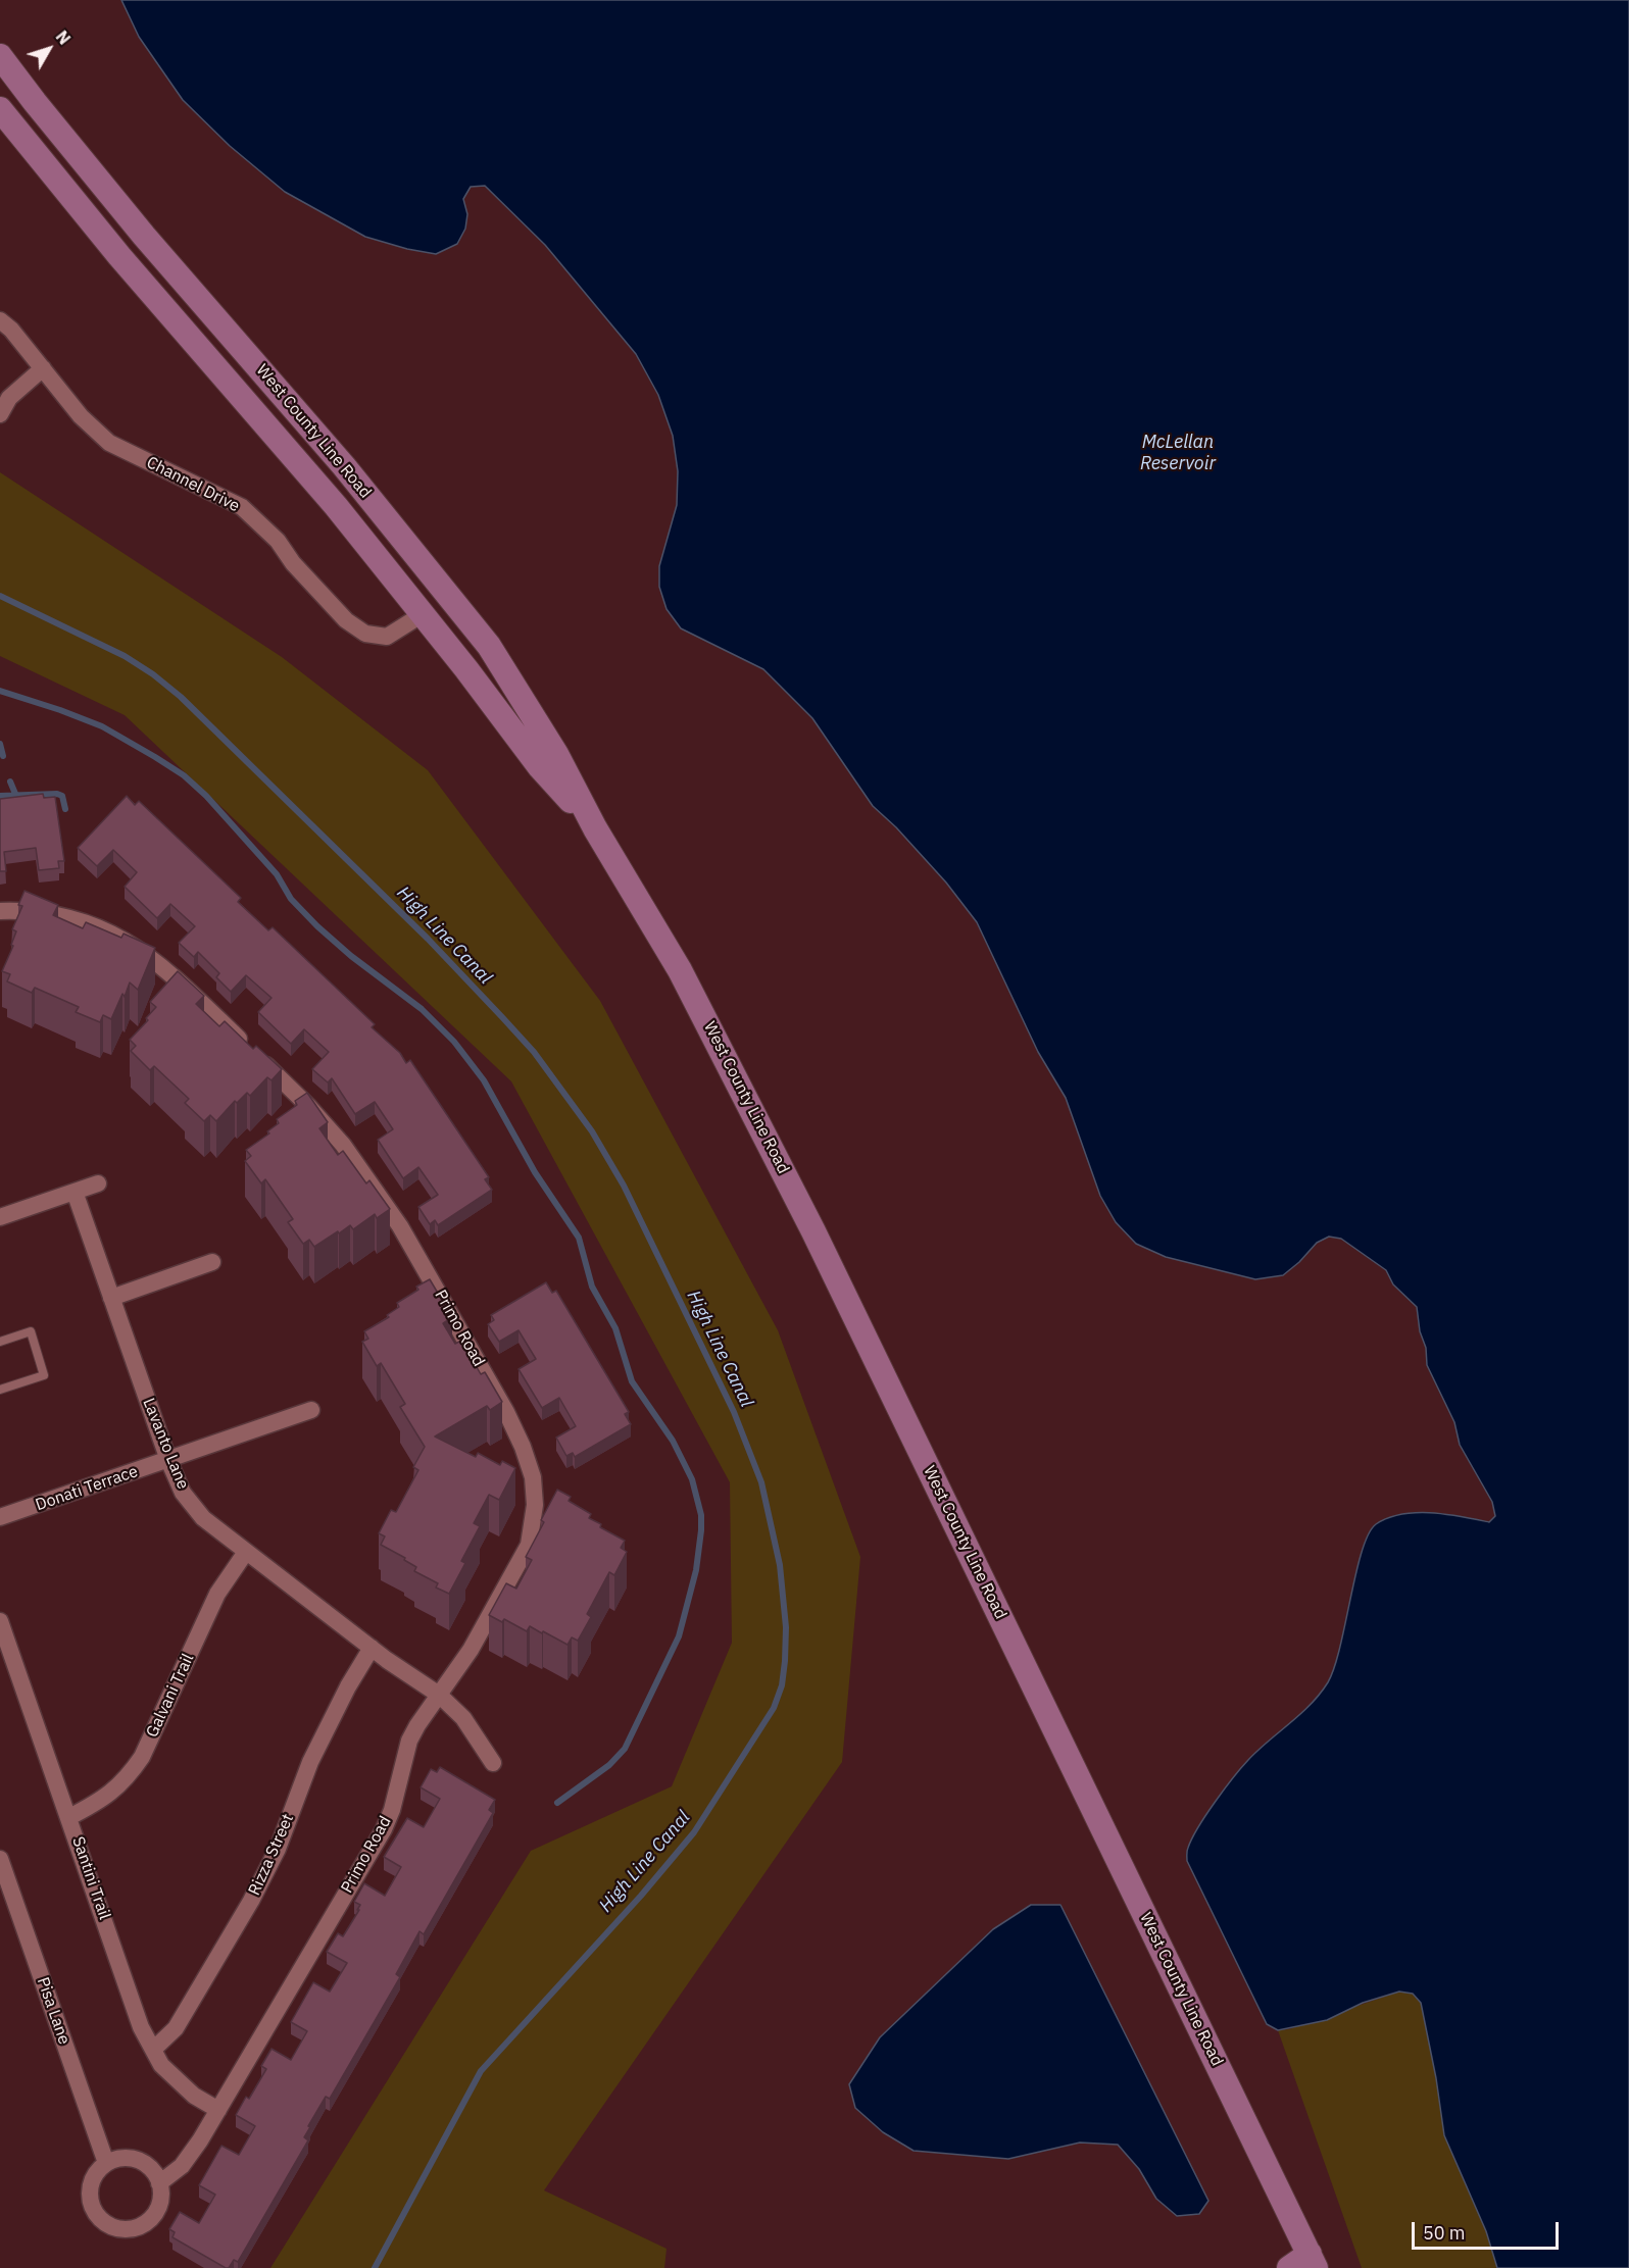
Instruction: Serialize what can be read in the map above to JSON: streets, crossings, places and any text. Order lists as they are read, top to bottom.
{
  "streets": {
    "main road": ["West County Line Road"],
    "street": [
      "Channel Drive",
      "Primo Road",
      "Lavanto Lane",
      "Donati Terrace",
      "Galvani Trail",
      "Rizza Street",
      "Santini Trail",
      "Pisa Lane"
    ]
  },
  "crossings": [
    ["West County Line Road", "Channel Drive"],
    ["Primo Road", "Lavanto Lane"],
    ["Primo Road", "Santini Trail"],
    ["Primo Road", "Pisa Lane"],
    ["Lavanto Lane", "Donati Terrace"],
    ["Lavanto Lane", "Galvani Trail"],
    ["Lavanto Lane", "Rizza Street"],
    ["Galvani Trail", "Santini Trail"],
    ["Rizza Street", "Santini Trail"]
  ],
  "water": ["McLellan Reservoir", "High Line Canal"],
  "scale_bar": "50 m",
  "north": "top right"
}
